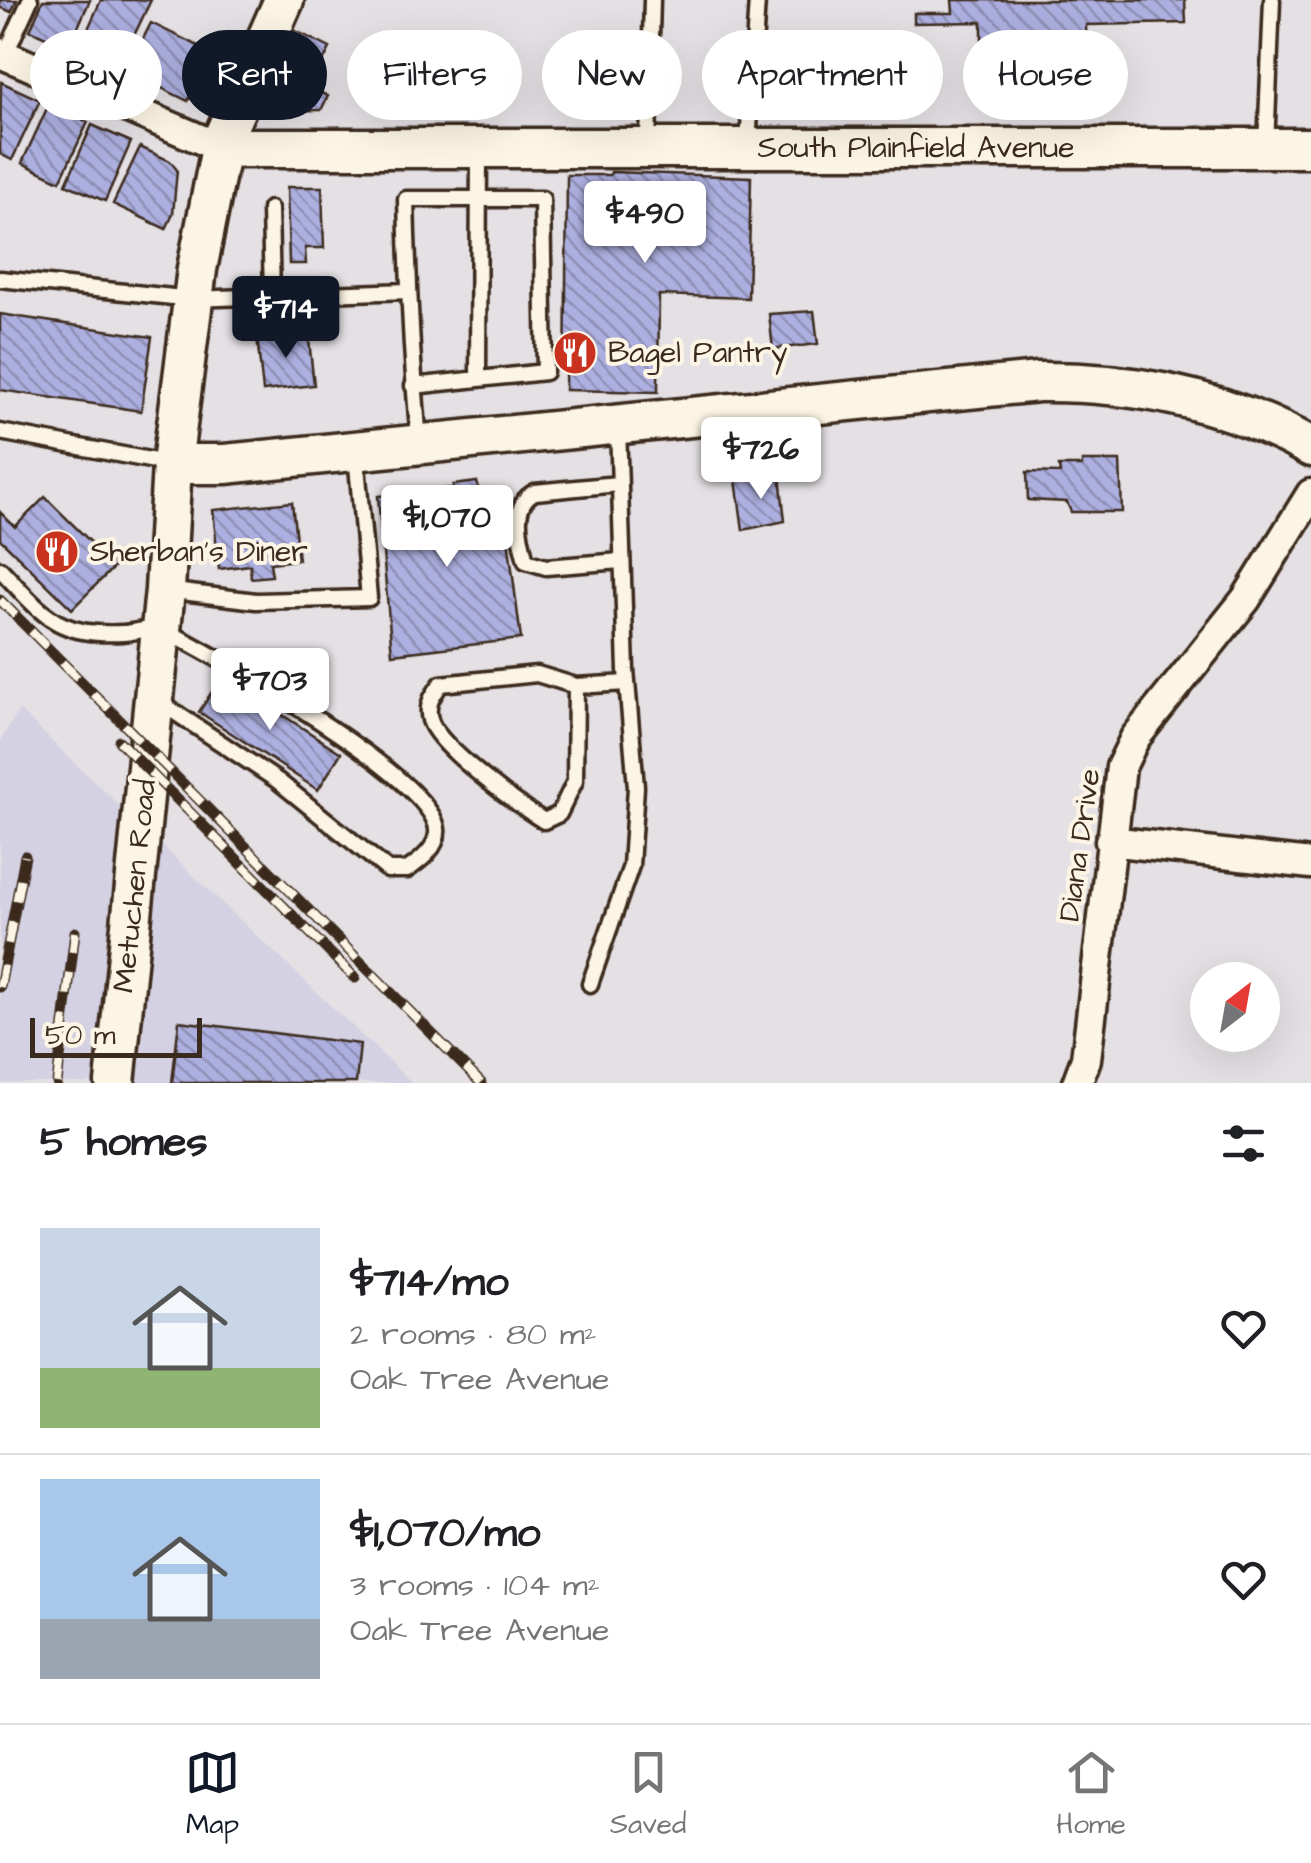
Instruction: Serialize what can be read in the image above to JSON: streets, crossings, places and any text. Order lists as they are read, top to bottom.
{
  "streets": {
    "street": ["South Plainfield Avenue", "Diana Drive", "Metuchen Road"]
  },
  "crossings": [
    ["South Plainfield Avenue", "Metuchen Road"]
  ],
  "places": {
    "restaurant": ["Bagel Pantry", "Sherban's Diner"]
  },
  "scale_bar": "50 m",
  "north": "top right",
  "page": {
    "chip": [
      "Buy",
      "Rent",
      "Filters",
      "New",
      "Apartment",
      "House"
    ],
    "price": [
      "$490",
      "$714",
      "$726",
      "$1,070",
      "$703"
    ],
    "scale": "50 m",
    "heading": "5 homes",
    "list": [
      {
        "name": "$714/mo",
        "note": "2 rooms · 80 m² · Oak Tree Avenue"
      },
      {
        "name": "$1,070/mo",
        "note": "3 rooms · 104 m² · Oak Tree Avenue"
      }
    ],
    "tabs": ["Map", "Saved", "Home"]
  }
}
